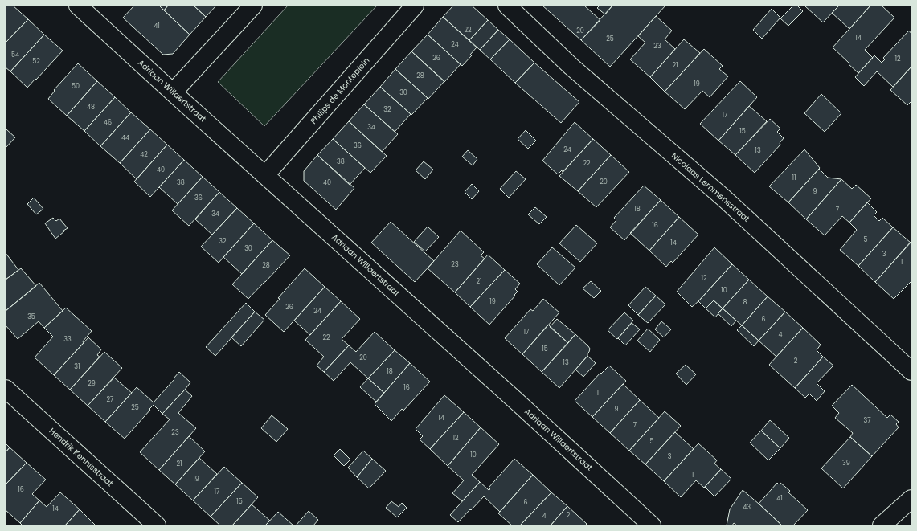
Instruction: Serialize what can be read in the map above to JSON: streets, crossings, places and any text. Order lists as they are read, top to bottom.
{
  "streets": {
    "street": [
      "Adriaan Willaertstraat",
      "Philips de Monteplein",
      "Nicolaas Lemmensstraat",
      "Hendrik Kennisstraat"
    ]
  },
  "crossings": [
    ["Adriaan Willaertstraat", "Philips de Monteplein"]
  ],
  "house_numbers": [
    "41",
    "22",
    "20",
    "14",
    "25",
    "24",
    "23",
    "54",
    "26",
    "12",
    "52",
    "21",
    "28",
    "19",
    "50",
    "30",
    "48",
    "32",
    "17",
    "46",
    "34",
    "15",
    "44",
    "36",
    "24",
    "13",
    "42",
    "38",
    "22",
    "40",
    "11",
    "20",
    "38",
    "40",
    "9",
    "36",
    "18",
    "7",
    "34",
    "16",
    "5",
    "32",
    "14",
    "30",
    "3",
    "1",
    "23",
    "28",
    "12",
    "21",
    "10",
    "19",
    "8",
    "26",
    "24",
    "35",
    "6",
    "17",
    "4",
    "22",
    "33",
    "15",
    "20",
    "2",
    "13",
    "31",
    "18",
    "29",
    "16",
    "11",
    "27",
    "25",
    "9",
    "14",
    "37",
    "7",
    "23",
    "12",
    "5",
    "10",
    "3",
    "39",
    "21",
    "1",
    "19",
    "16",
    "17",
    "41",
    "15",
    "6",
    "43",
    "14",
    "2",
    "4"
  ]
}
